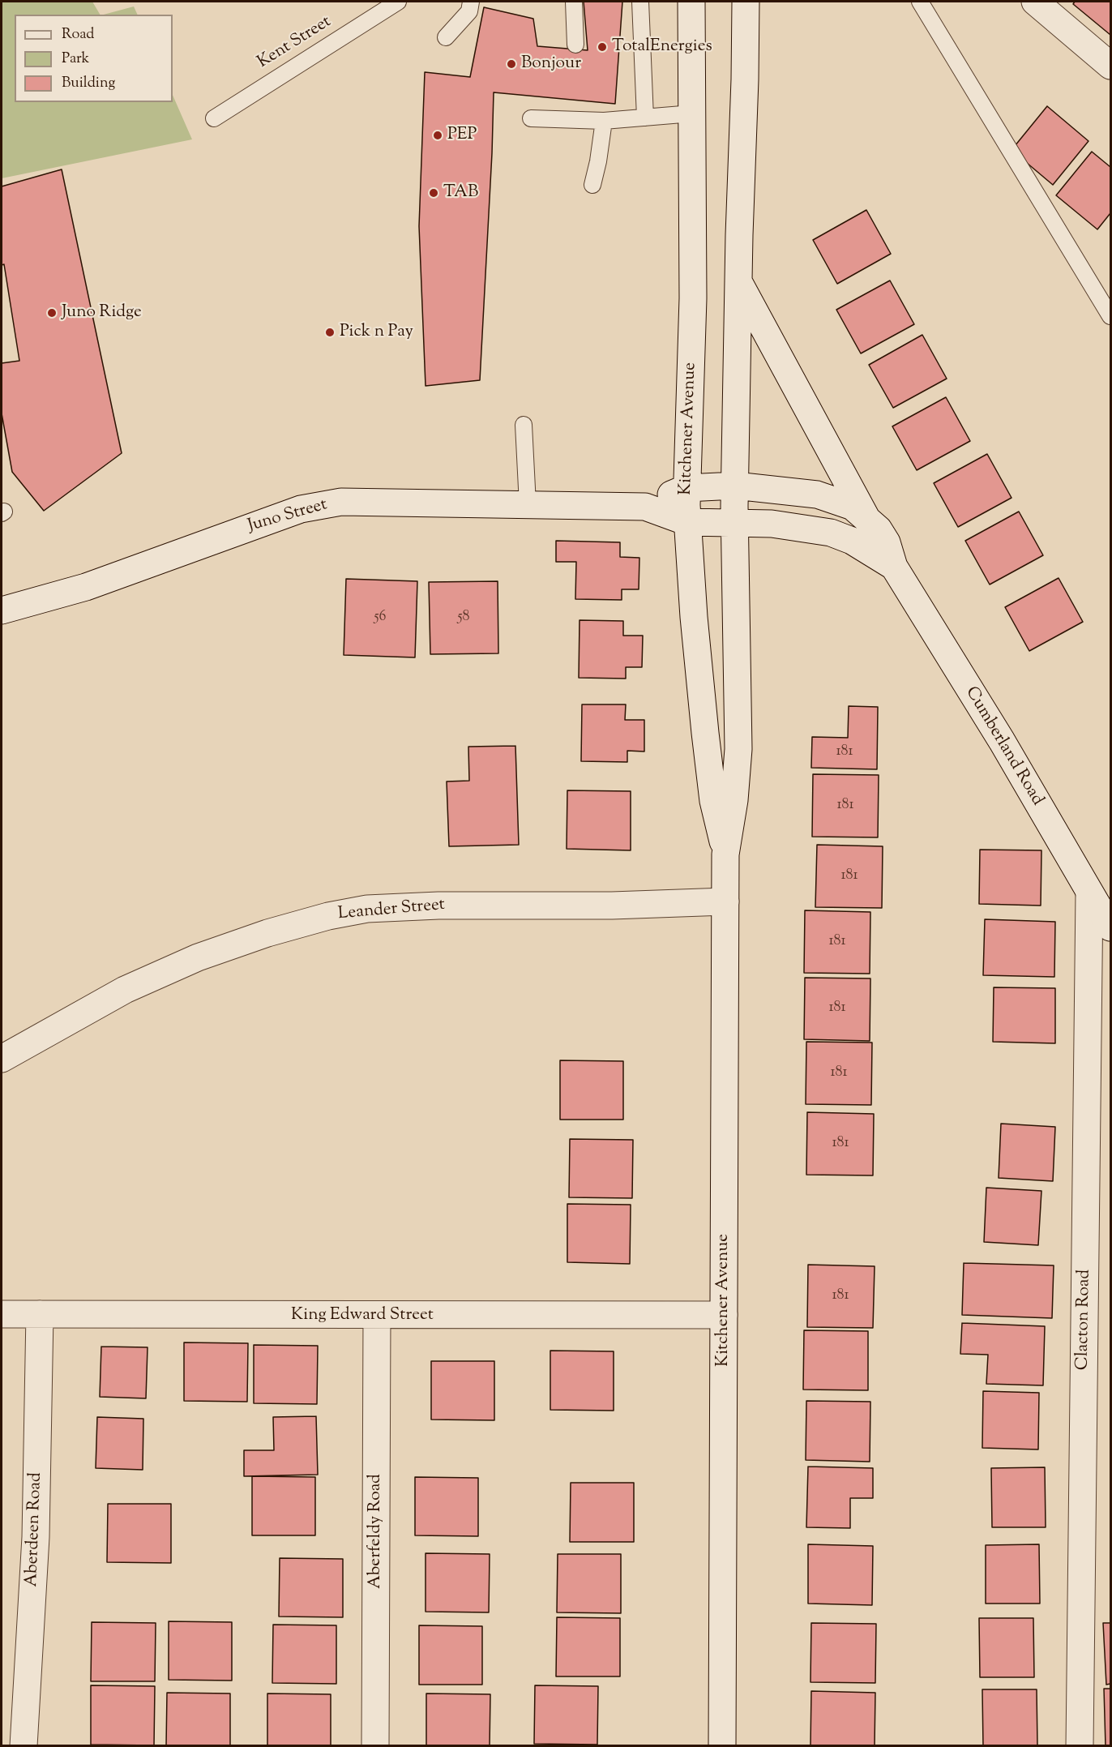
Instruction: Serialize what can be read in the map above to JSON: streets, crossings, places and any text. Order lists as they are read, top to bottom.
{
  "streets": {
    "street": [
      "Kitchener Avenue",
      "Juno Street",
      "Cumberland Road",
      "Leander Street",
      "King Edward Street",
      "Clacton Road",
      "Aberdeen Road",
      "Aberfeldy Road"
    ],
    "lane": ["Kent Street"]
  },
  "crossings": [
    ["Kitchener Avenue", "Cumberland Road"],
    ["Kitchener Avenue", "Leander Street"],
    ["Kitchener Avenue", "King Edward Street"],
    ["Juno Street", "Cumberland Road"],
    ["Cumberland Road", "Clacton Road"],
    ["King Edward Street", "Aberdeen Road"],
    ["King Edward Street", "Aberfeldy Road"]
  ],
  "places": [
    "TotalEnergies",
    "Bonjour",
    "PEP",
    "TAB",
    "Juno Ridge",
    "Pick n Pay"
  ],
  "house_numbers": [
    "56",
    "58",
    "181",
    "181",
    "181",
    "181",
    "181",
    "181",
    "181",
    "181"
  ],
  "legend": ["Road", "Park", "Building"]
}
